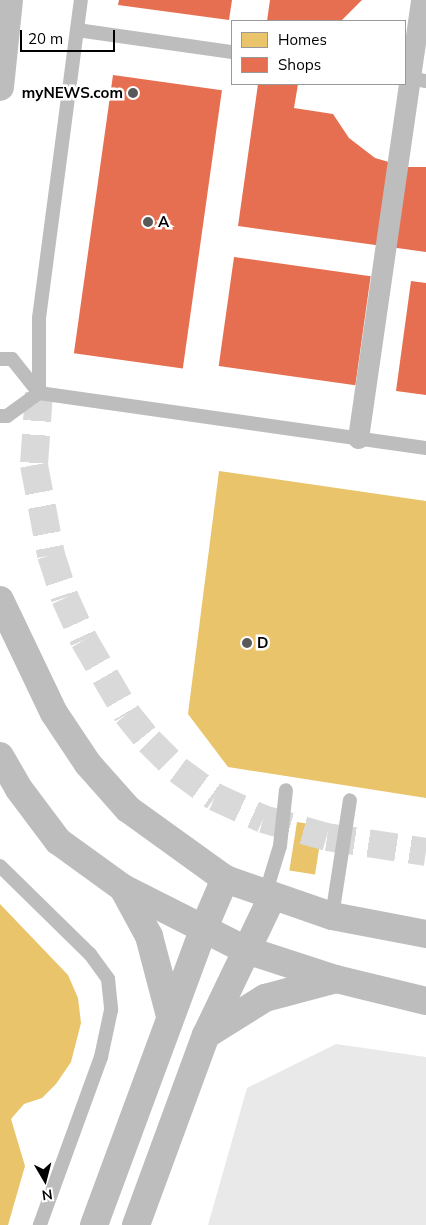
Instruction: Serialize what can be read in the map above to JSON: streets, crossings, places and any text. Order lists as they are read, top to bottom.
{
  "places": ["myNEWS.com", "A", "D"],
  "legend": ["Homes", "Shops"],
  "scale_bar": "20 m",
  "north": "bottom"
}
